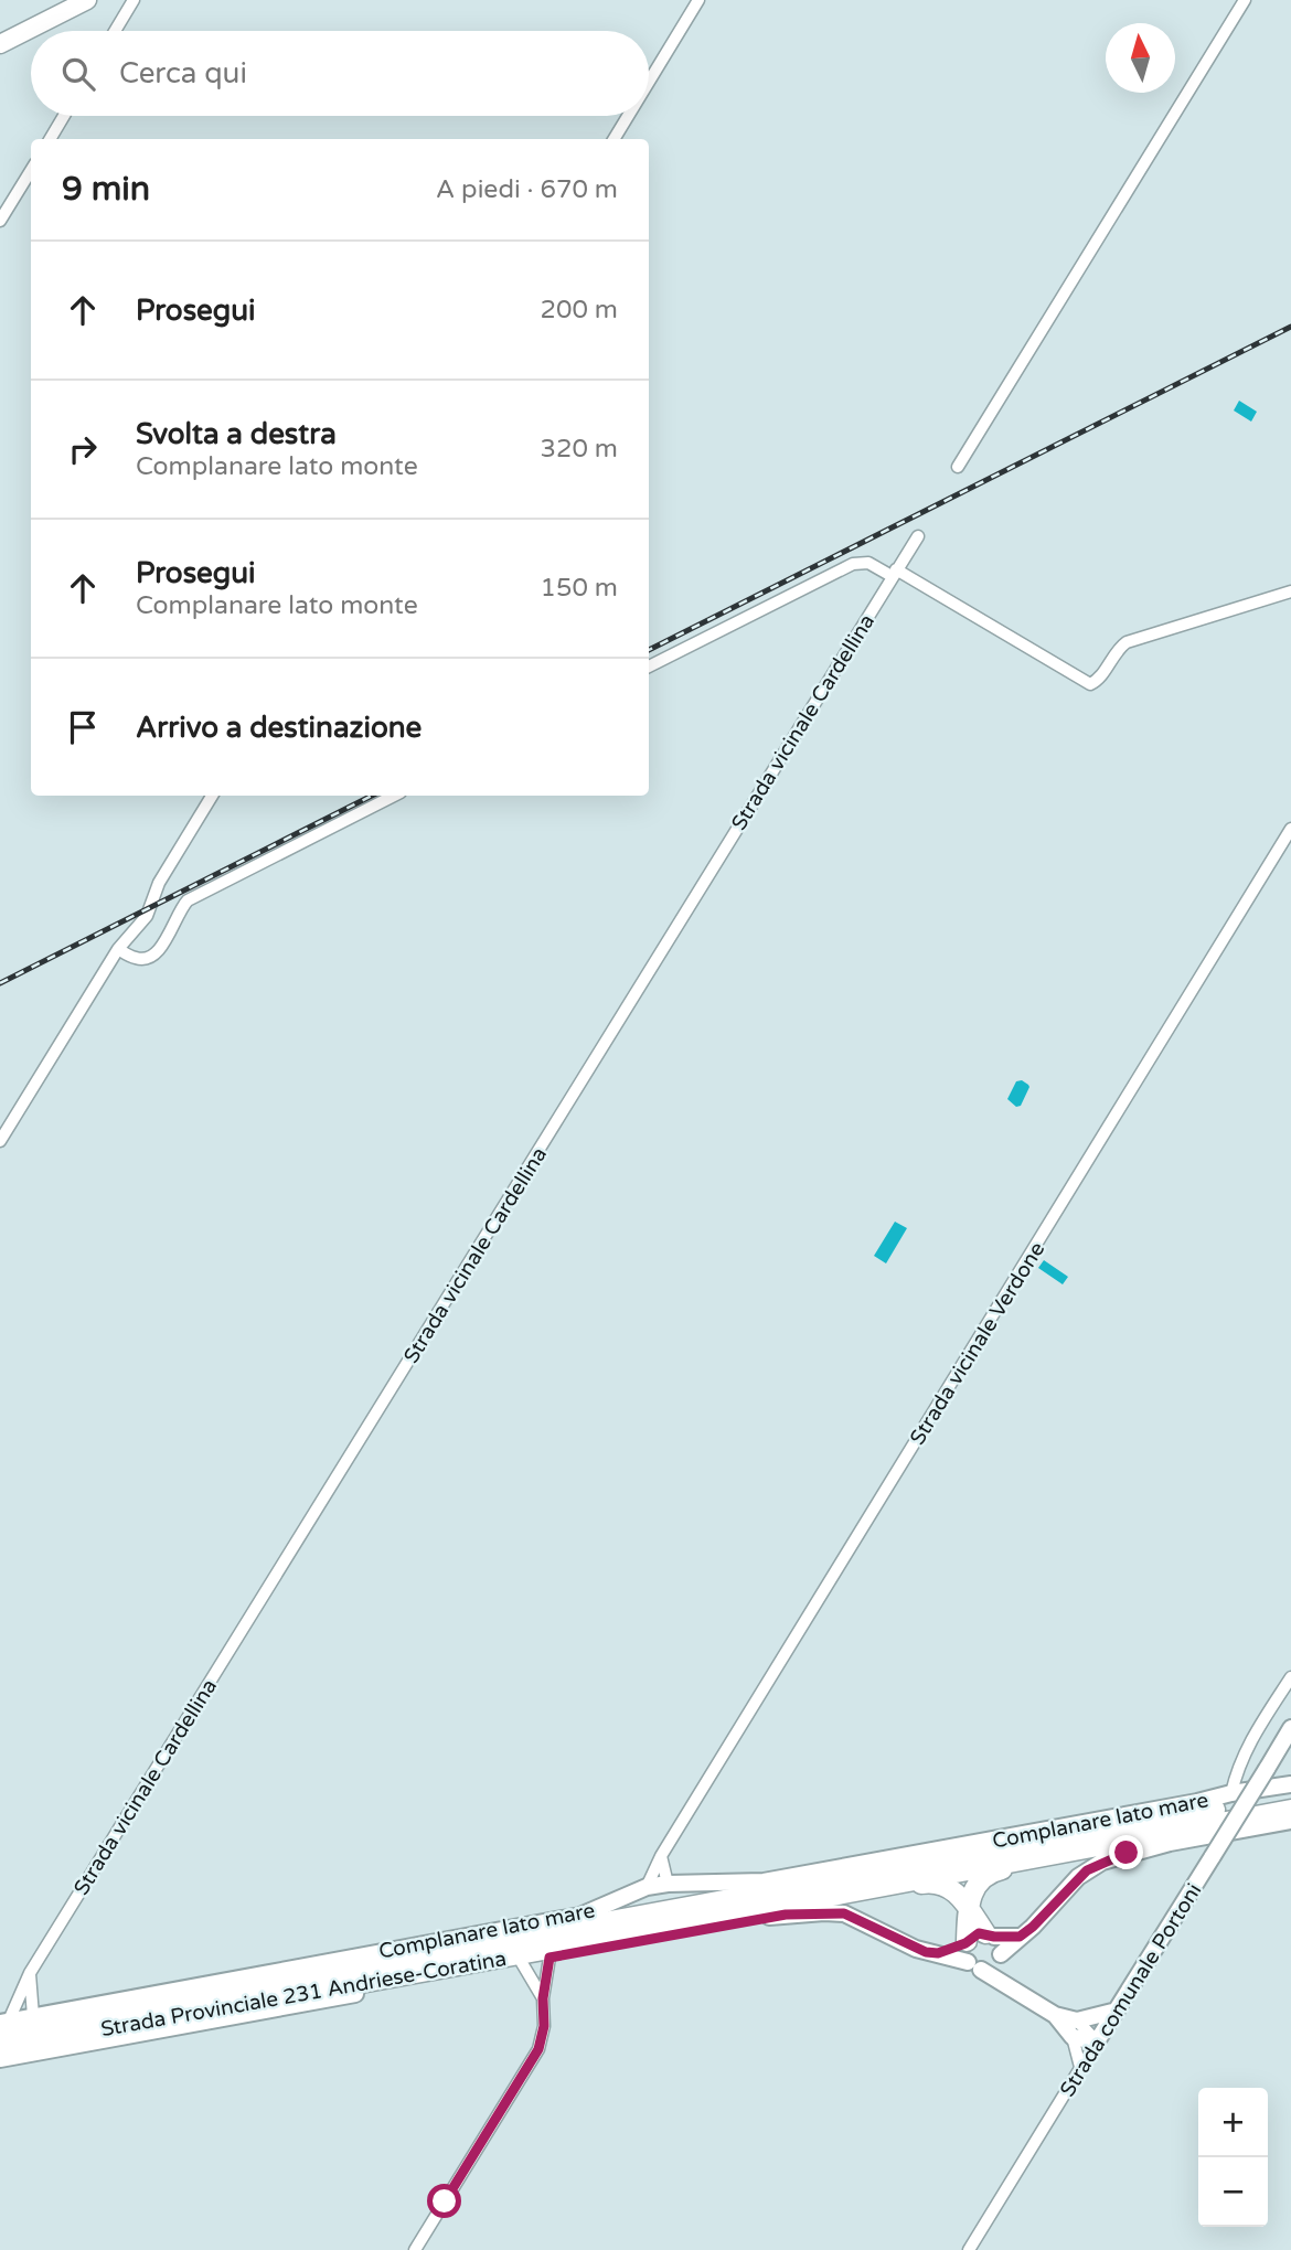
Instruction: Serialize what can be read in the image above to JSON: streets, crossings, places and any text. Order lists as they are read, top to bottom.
{
  "streets": {
    "highway": ["Strada Provinciale 231 Andriese-Coratina"],
    "street": [
      "Strada vicinale Cardellina",
      "Strada vicinale Verdone",
      "Complanare lato mare",
      "Strada comunale Portoni"
    ]
  },
  "crossings": [
    ["Strada vicinale Cardellina", "Complanare lato mare"],
    ["Strada vicinale Cardellina", "Strada Provinciale 231 Andriese-Coratina"],
    ["Strada vicinale Verdone", "Complanare lato mare"],
    ["Complanare lato mare", "Strada Provinciale 231 Andriese-Coratina"]
  ],
  "north": "top",
  "page": {
    "search": "Cerca qui",
    "heading": ["9 min", "A piedi · 670 m"],
    "list": [
      ["Prosegui", "200 m"],
      ["Svolta a destra", "Complanare lato monte", "320 m"],
      ["Prosegui", "Complanare lato monte", "150 m"],
      "Arrivo a destinazione"
    ],
    "map_buttons": ["+", "−"]
  }
}
